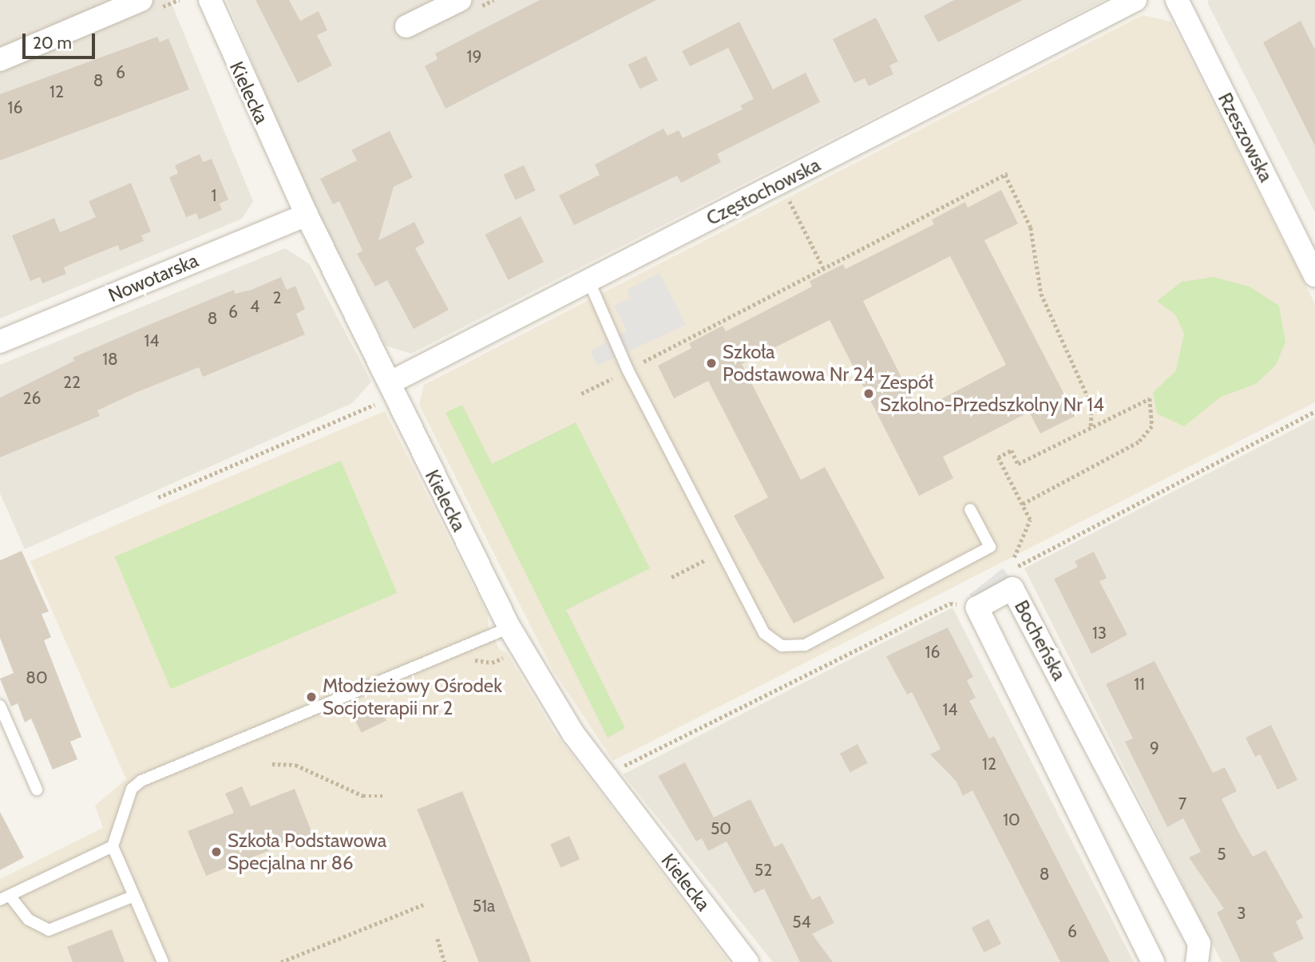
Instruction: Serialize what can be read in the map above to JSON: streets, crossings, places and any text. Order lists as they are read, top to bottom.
{
  "streets": {
    "street": [
      "Kielecka",
      "Rzeszowska",
      "Częstochowska",
      "Nowotarska",
      "Bocheńska"
    ]
  },
  "crossings": [
    ["Kielecka", "Częstochowska"],
    ["Kielecka", "Nowotarska"]
  ],
  "places": [
    "Szkoła Podstawowa Nr 24",
    "Zespół Szkolno-Przedszkolny Nr 14",
    "Młodzieżowy Ośrodek Socjoterapii nr 2",
    "Szkoła Podstawowa Specjalna nr 86"
  ],
  "house_numbers": [
    "19",
    "6",
    "8",
    "12",
    "16",
    "1",
    "2",
    "4",
    "6",
    "8",
    "14",
    "18",
    "22",
    "26",
    "13",
    "16",
    "80",
    "11",
    "14",
    "9",
    "12",
    "7",
    "10",
    "50",
    "5",
    "52",
    "8",
    "51a",
    "3",
    "54",
    "6"
  ],
  "scale_bar": "20 m"
}
